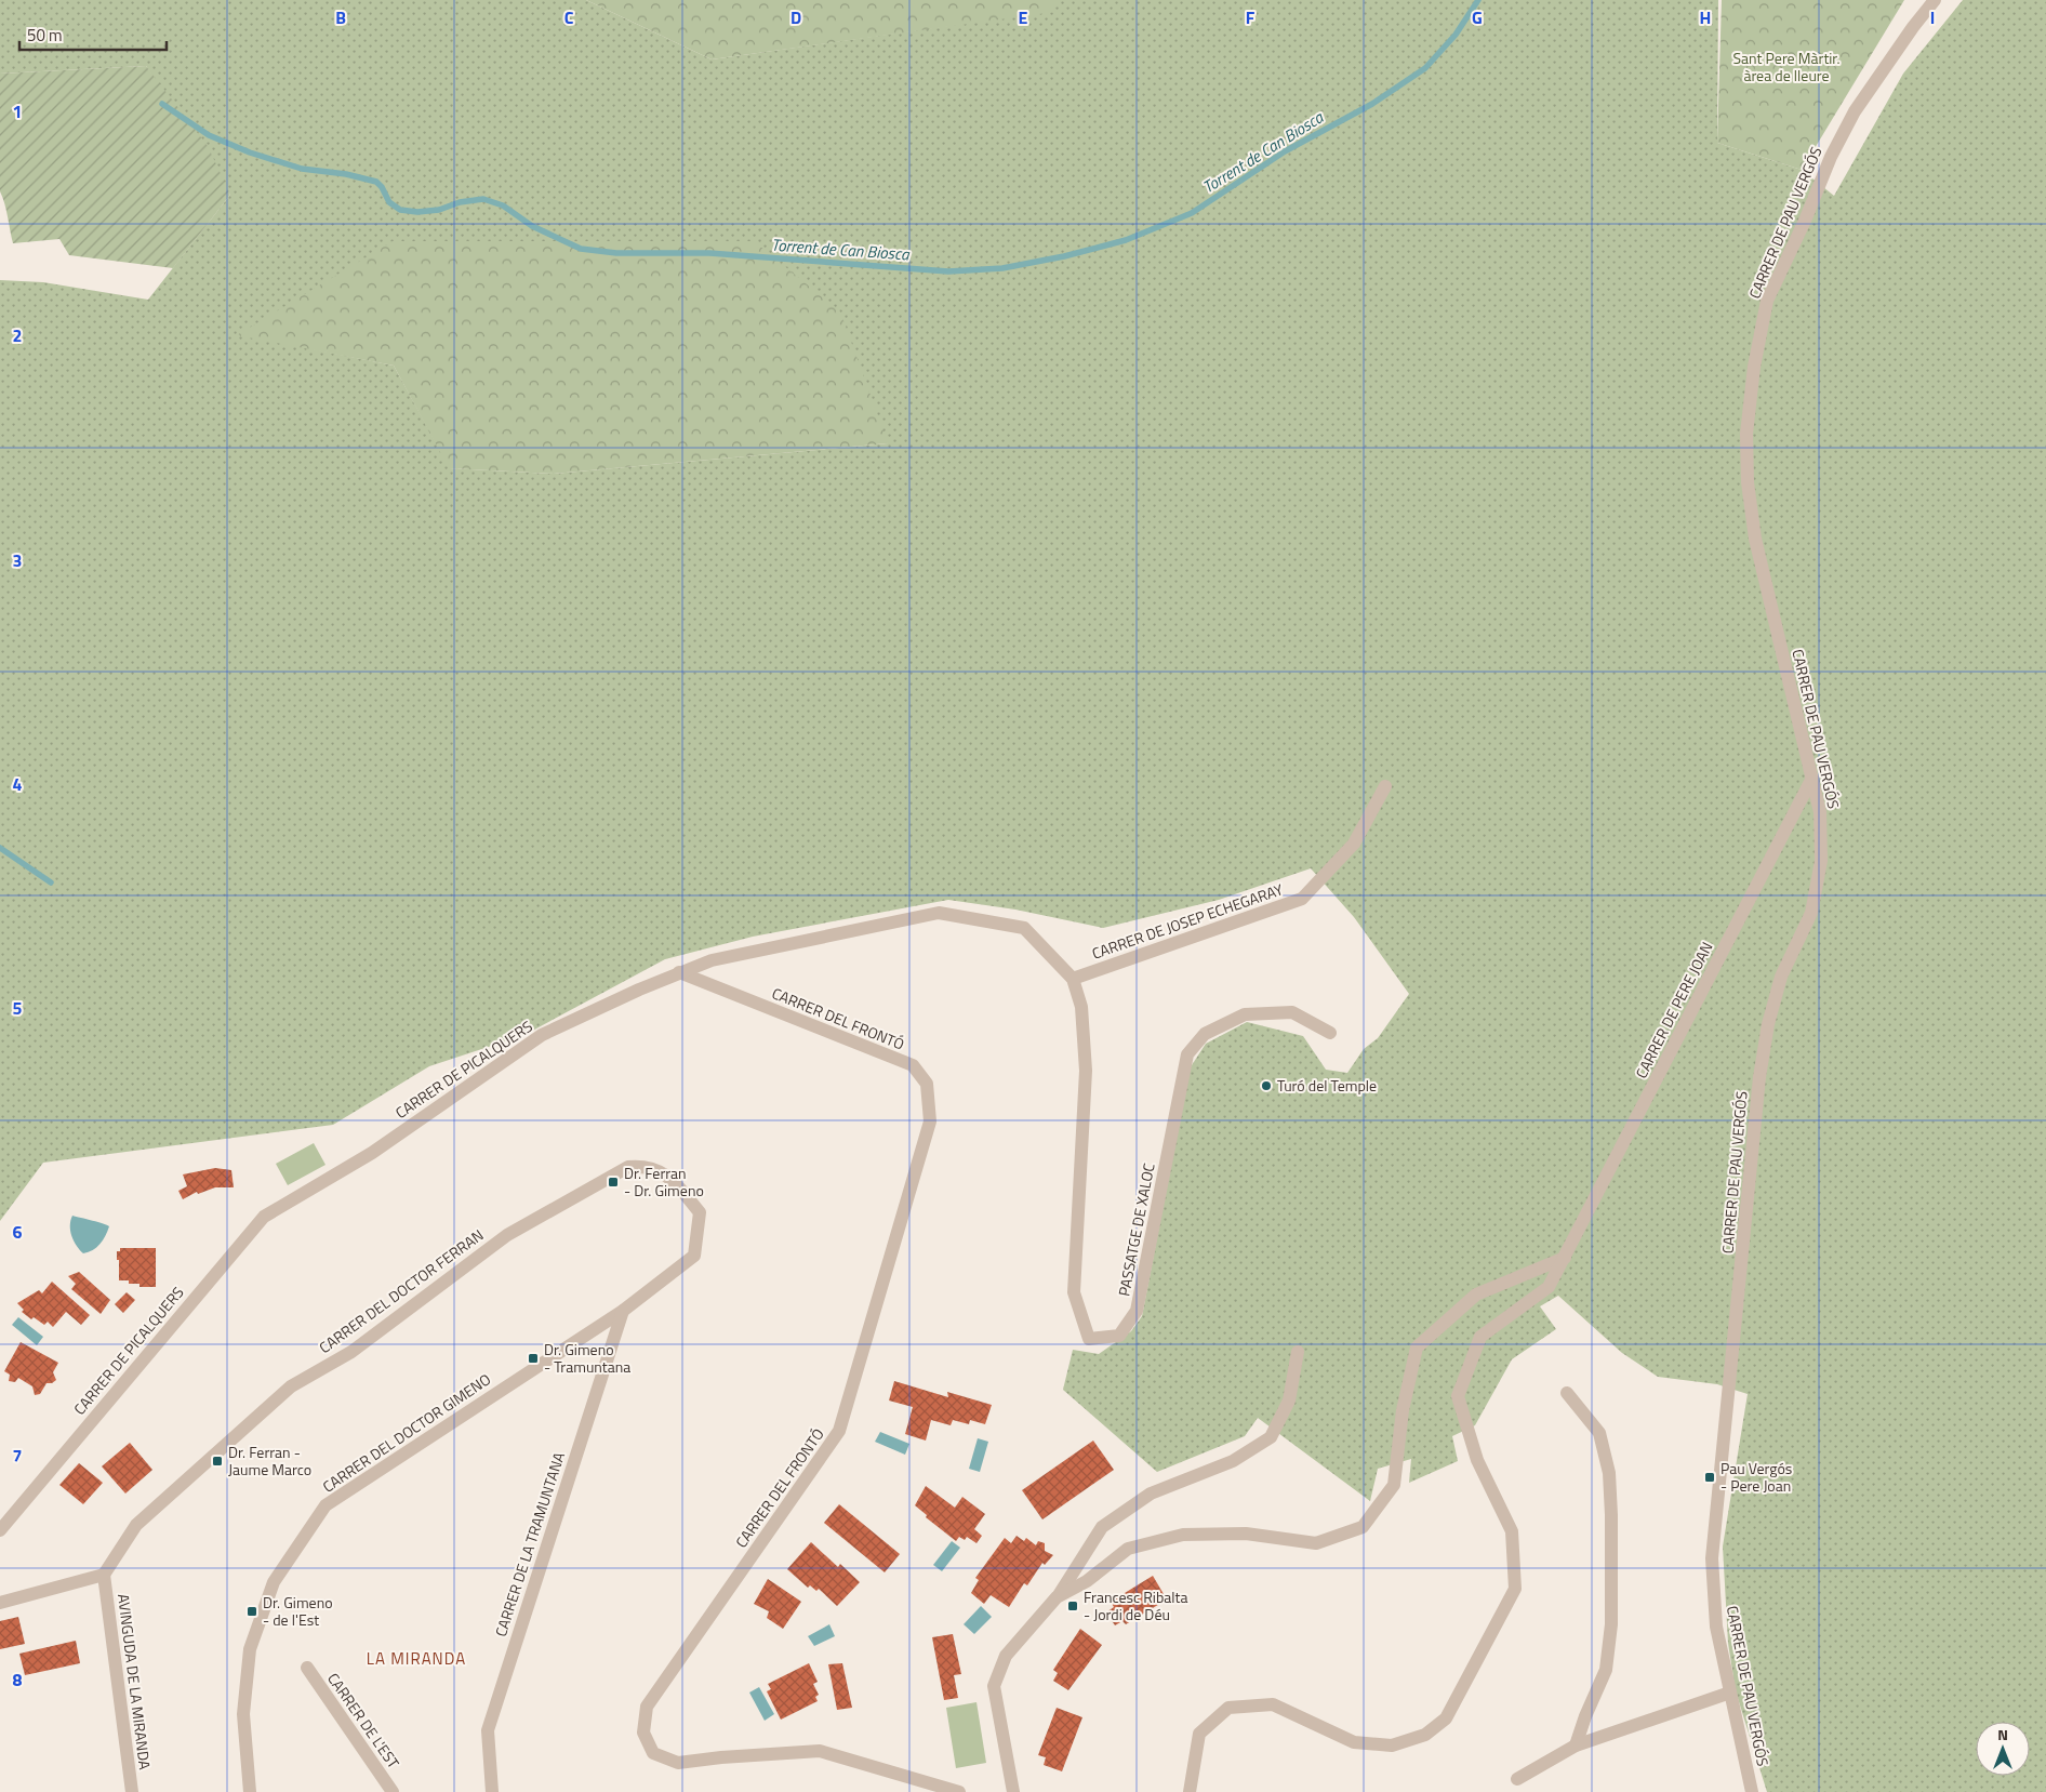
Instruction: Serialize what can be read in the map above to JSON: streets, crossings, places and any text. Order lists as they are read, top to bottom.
{
  "streets": {
    "street": [
      "CARRER DE PAU VERGÓS",
      "CARRER DE JOSEP ECHEGARAY",
      "CARRER DE PERE JOAN",
      "CARRER DEL FRONTÓ",
      "CARRER DE PICALQUERS",
      "PASSATGE DE XALOC",
      "CARRER DEL DOCTOR FERRAN",
      "CARRER DEL DOCTOR GIMENO",
      "CARRER DE LA TRAMUNTANA",
      "AVINGUDA DE LA MIRANDA",
      "CARRER DE L'EST"
    ]
  },
  "crossings": [
    ["CARRER DE PAU VERGÓS", "CARRER DE PERE JOAN"],
    ["CARRER DE JOSEP ECHEGARAY", "CARRER DE PICALQUERS"],
    ["CARRER DE JOSEP ECHEGARAY", "PASSATGE DE XALOC"],
    ["CARRER DEL FRONTÓ", "CARRER DE PICALQUERS"],
    ["CARRER DE PICALQUERS", "PASSATGE DE XALOC"],
    ["CARRER DEL DOCTOR FERRAN", "CARRER DEL DOCTOR GIMENO"],
    ["CARRER DEL DOCTOR FERRAN", "AVINGUDA DE LA MIRANDA"],
    ["CARRER DEL DOCTOR GIMENO", "CARRER DE LA TRAMUNTANA"]
  ],
  "districts": ["LA MIRANDA"],
  "water": ["Torrent de Can Biosca"],
  "parks": ["Sant Pere Màrtir. àrea de lleure"],
  "places": {
    "other": ["Turó del Temple"],
    "transit": [
      "Dr. Ferran - Dr. Gimeno",
      "Dr. Gimeno - Tramuntana",
      "Dr. Ferran - Jaume Marco",
      "Pau Vergós - Pere Joan",
      "Francesc Ribalta - Jordi de Déu",
      "Dr. Gimeno - de l'Est"
    ]
  },
  "scale_bar": "50 m",
  "north": "top",
  "grid": {
    "columns": [
      "B",
      "C",
      "D",
      "E",
      "F",
      "G",
      "H",
      "I"
    ],
    "rows": [
      "1",
      "2",
      "3",
      "4",
      "5",
      "6",
      "7",
      "8"
    ]
  }
}
